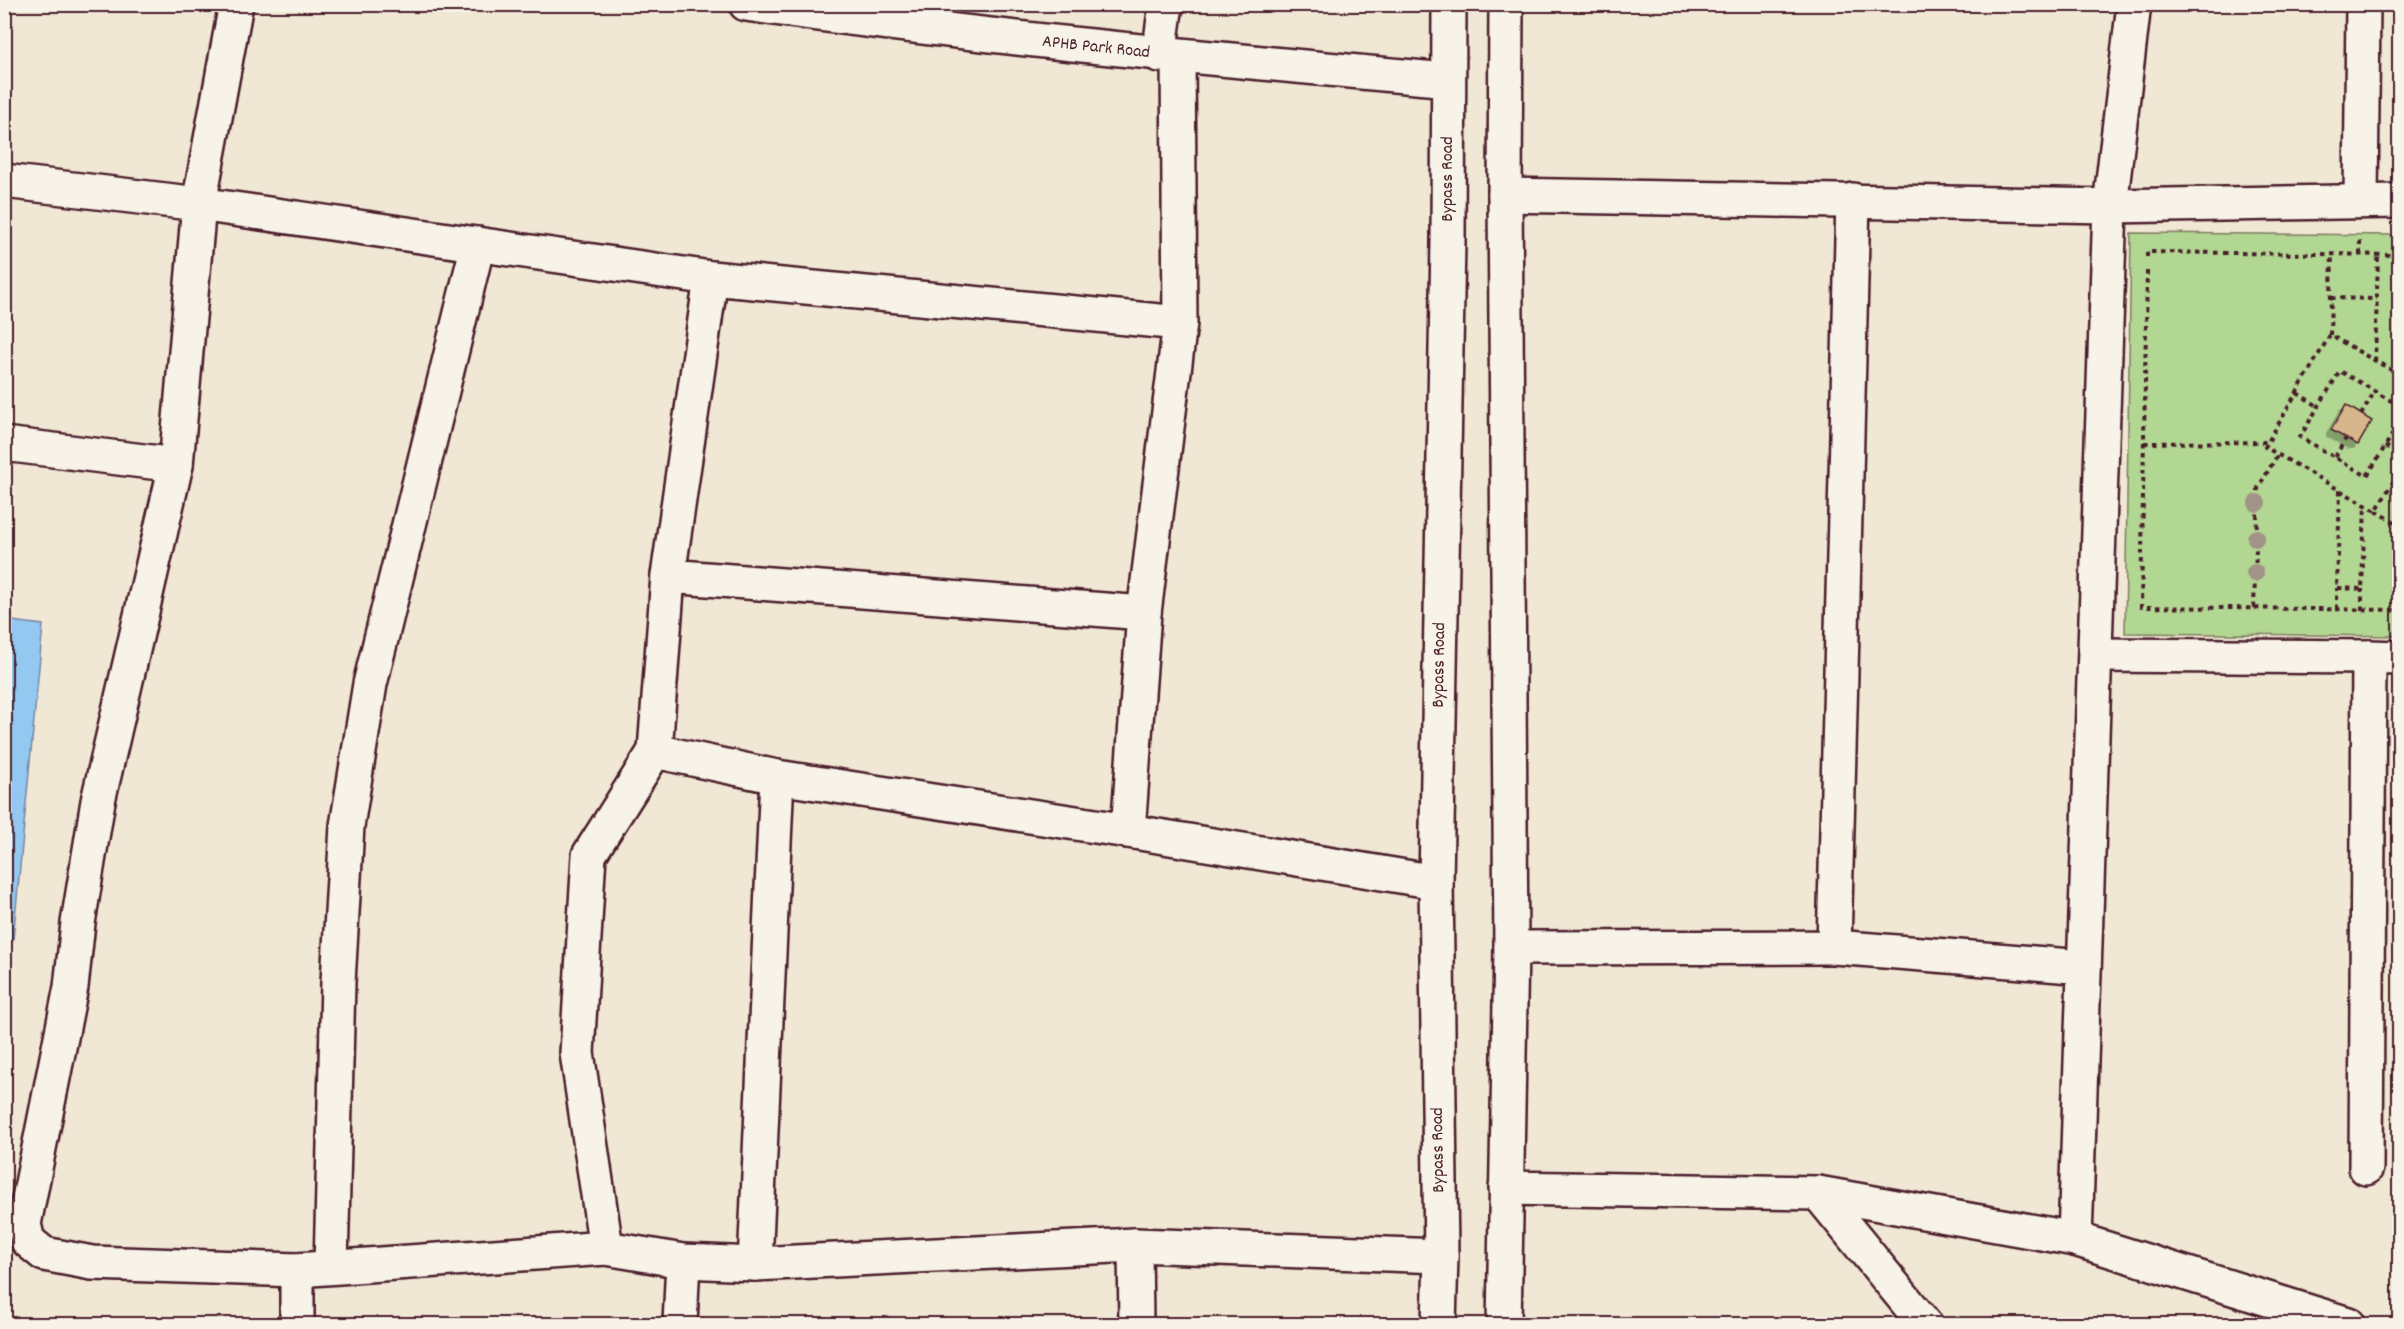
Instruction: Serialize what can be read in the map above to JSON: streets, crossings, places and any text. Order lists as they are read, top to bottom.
{
  "streets": {
    "street": ["APHB Park Road", "Bypass Road"]
  },
  "crossings": [
    ["APHB Park Road", "Bypass Road"]
  ]
}
